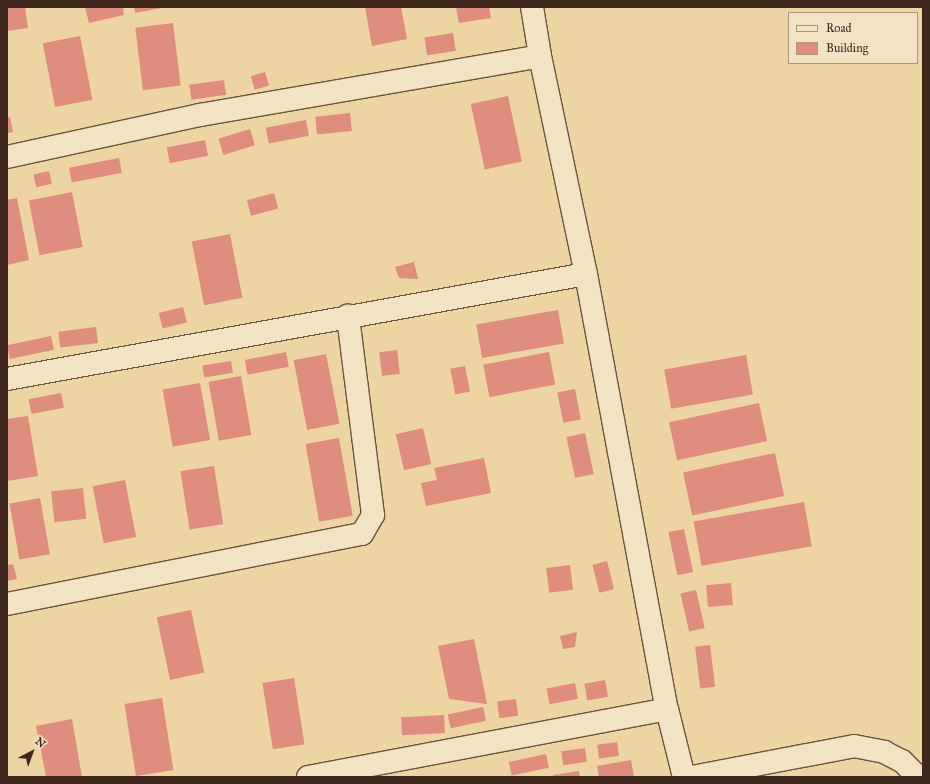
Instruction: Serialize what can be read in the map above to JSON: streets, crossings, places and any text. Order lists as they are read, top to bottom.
{
  "legend": ["Road", "Building"],
  "north": "top right"
}
